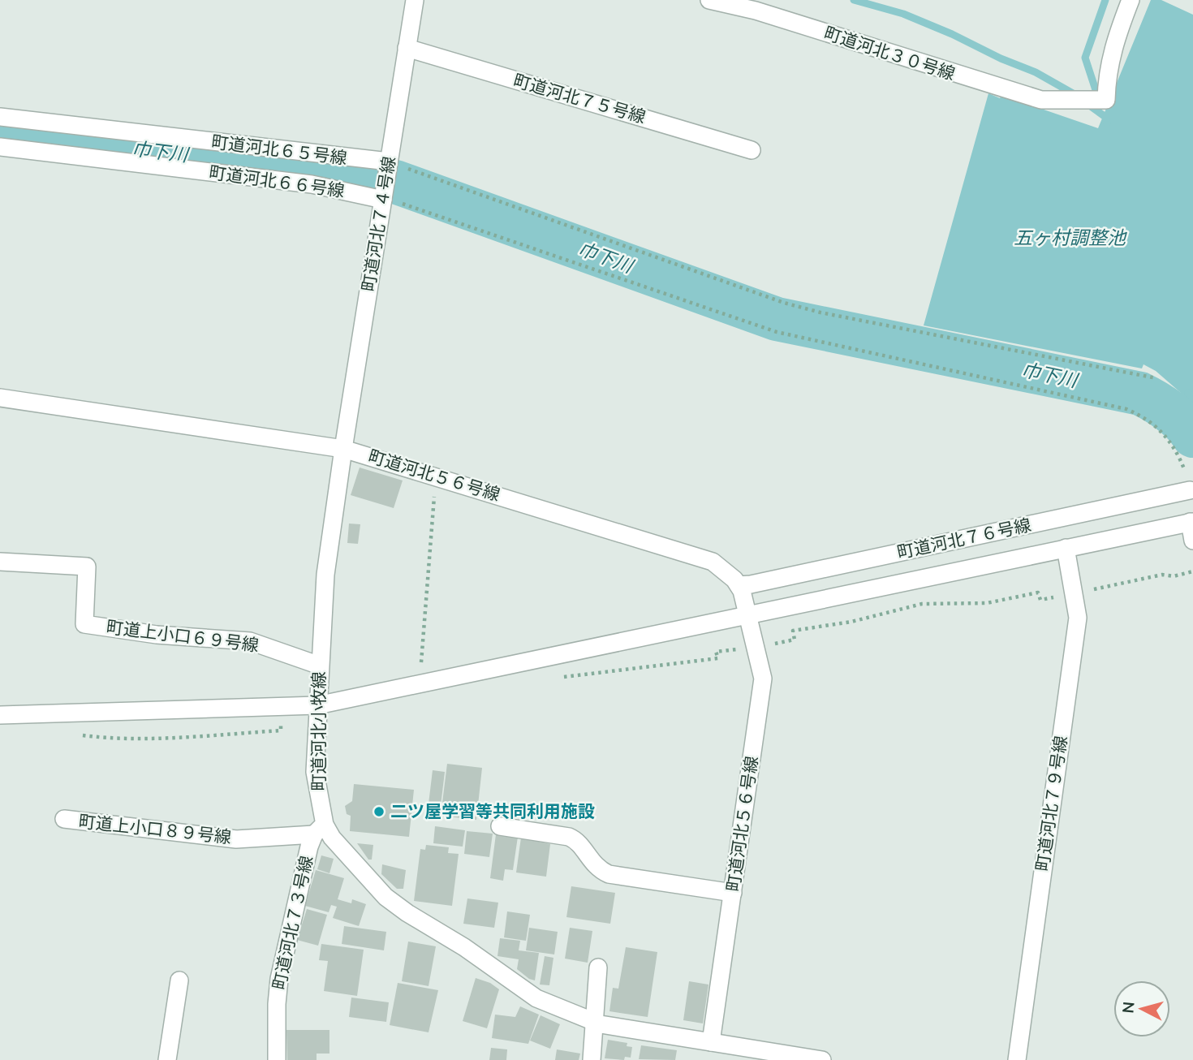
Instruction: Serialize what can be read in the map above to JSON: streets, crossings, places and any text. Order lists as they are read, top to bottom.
{
  "streets": {
    "street": [
      "町道河北３０号線",
      "町道河北７５号線",
      "町道河北６５号線",
      "町道河北６６号線",
      "町道河北７４号線",
      "町道河北５６号線",
      "町道河北７６号線",
      "町道上小口６９号線",
      "町道河北小牧線",
      "町道河北７９号線",
      "町道上小口８９号線",
      "町道河北７３号線"
    ]
  },
  "crossings": [
    ["町道河北７５号線", "町道河北７４号線"],
    ["町道河北６５号線", "町道河北７４号線"],
    ["町道河北６６号線", "町道河北７４号線"],
    ["町道河北７４号線", "町道河北５６号線"],
    ["町道河北７４号線", "町道河北小牧線"],
    ["町道河北５６号線", "町道河北７６号線"],
    ["町道河北５６号線", "町道河北小牧線"],
    ["町道上小口６９号線", "町道河北小牧線"],
    ["町道河北小牧線", "町道上小口８９号線"],
    ["町道河北小牧線", "町道河北７３号線"],
    ["町道上小口８９号線", "町道河北７３号線"]
  ],
  "water": ["巾下川", "五ヶ村調整池"],
  "places": ["二ツ屋学習等共同利用施設"],
  "north": "left"
}
